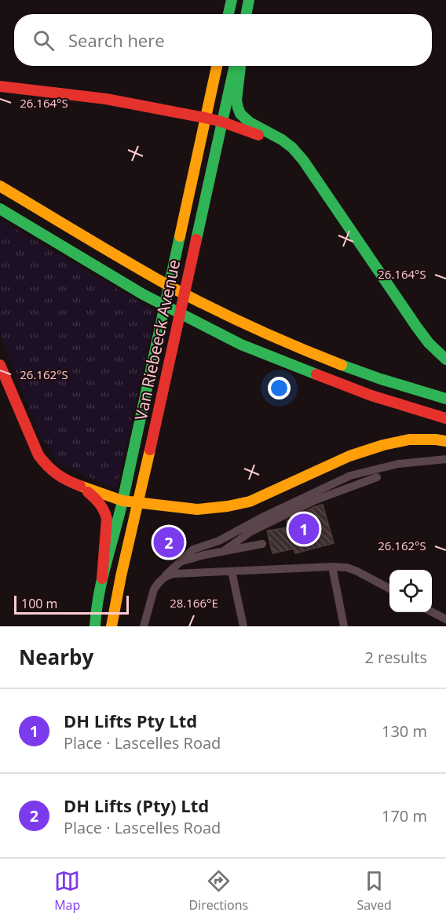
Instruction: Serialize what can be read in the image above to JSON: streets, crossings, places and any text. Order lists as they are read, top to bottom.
{
  "streets": {
    "main road": ["Van Riebeeck Avenue"]
  },
  "scale_bar": "100 m",
  "page": {
    "search": "Search here",
    "pins": ["1", "2"],
    "scale": "100 m",
    "heading": ["Nearby", "2 results"],
    "list": [
      {
        "mark": "1",
        "name": "DH Lifts Pty Ltd",
        "note": "Place · Lascelles Road",
        "value": "130 m"
      },
      {
        "mark": "2",
        "name": "DH Lifts (Pty) Ltd",
        "note": "Place · Lascelles Road",
        "value": "170 m"
      }
    ],
    "nav": ["Map", "Directions", "Saved"]
  },
  "coordinates": ["26.164°S", "26.162°S", "28.166°E"]
}
